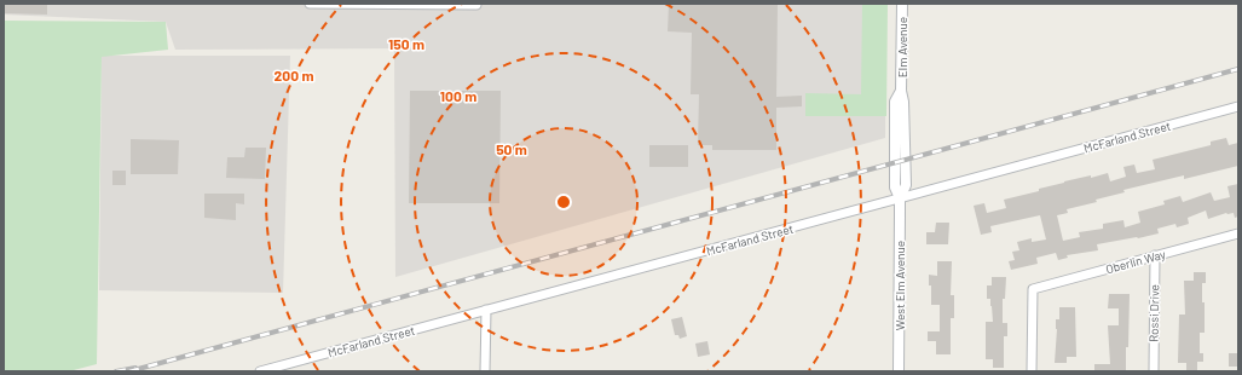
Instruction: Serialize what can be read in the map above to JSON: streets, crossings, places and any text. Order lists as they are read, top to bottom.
{
  "streets": {
    "street": [
      "Elm Avenue",
      "McFarland Street",
      "Oberlin Way",
      "West Elm Avenue",
      "Rossi Drive"
    ]
  },
  "crossings": [
    ["Elm Avenue", "West Elm Avenue"],
    ["McFarland Street", "West Elm Avenue"],
    ["Oberlin Way", "Rossi Drive"]
  ],
  "rings": [
    "150 m",
    "200 m",
    "100 m",
    "50 m"
  ]
}
